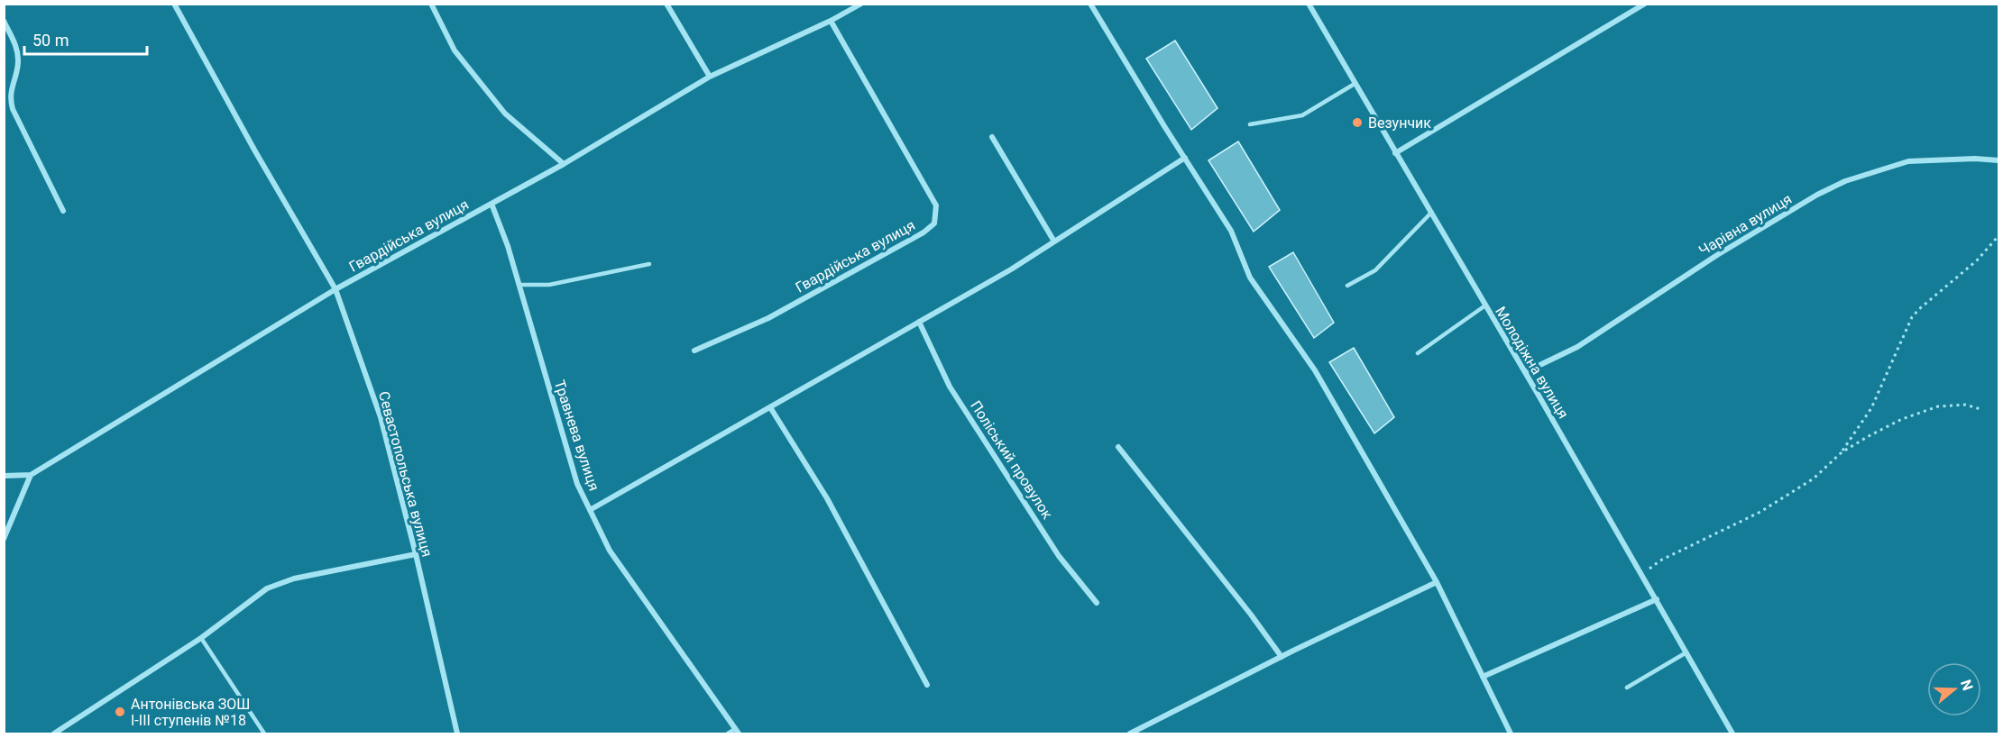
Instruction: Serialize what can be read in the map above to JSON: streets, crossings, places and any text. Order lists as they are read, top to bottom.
{
  "streets": {
    "street": [
      "Чарівна вулиця",
      "Гвардійська вулиця",
      "Молодіжна вулиця",
      "Травнева вулиця",
      "Поліський провулок",
      "Севастопольська вулиця"
    ]
  },
  "crossings": [
    ["Чарівна вулиця", "Молодіжна вулиця"],
    ["Гвардійська вулиця", "Травнева вулиця"],
    ["Гвардійська вулиця", "Севастопольська вулиця"]
  ],
  "places": ["Везунчик", "Антонівська ЗОШ I-III ступенів №18"],
  "scale_bar": "50 m",
  "north": "right"
}
